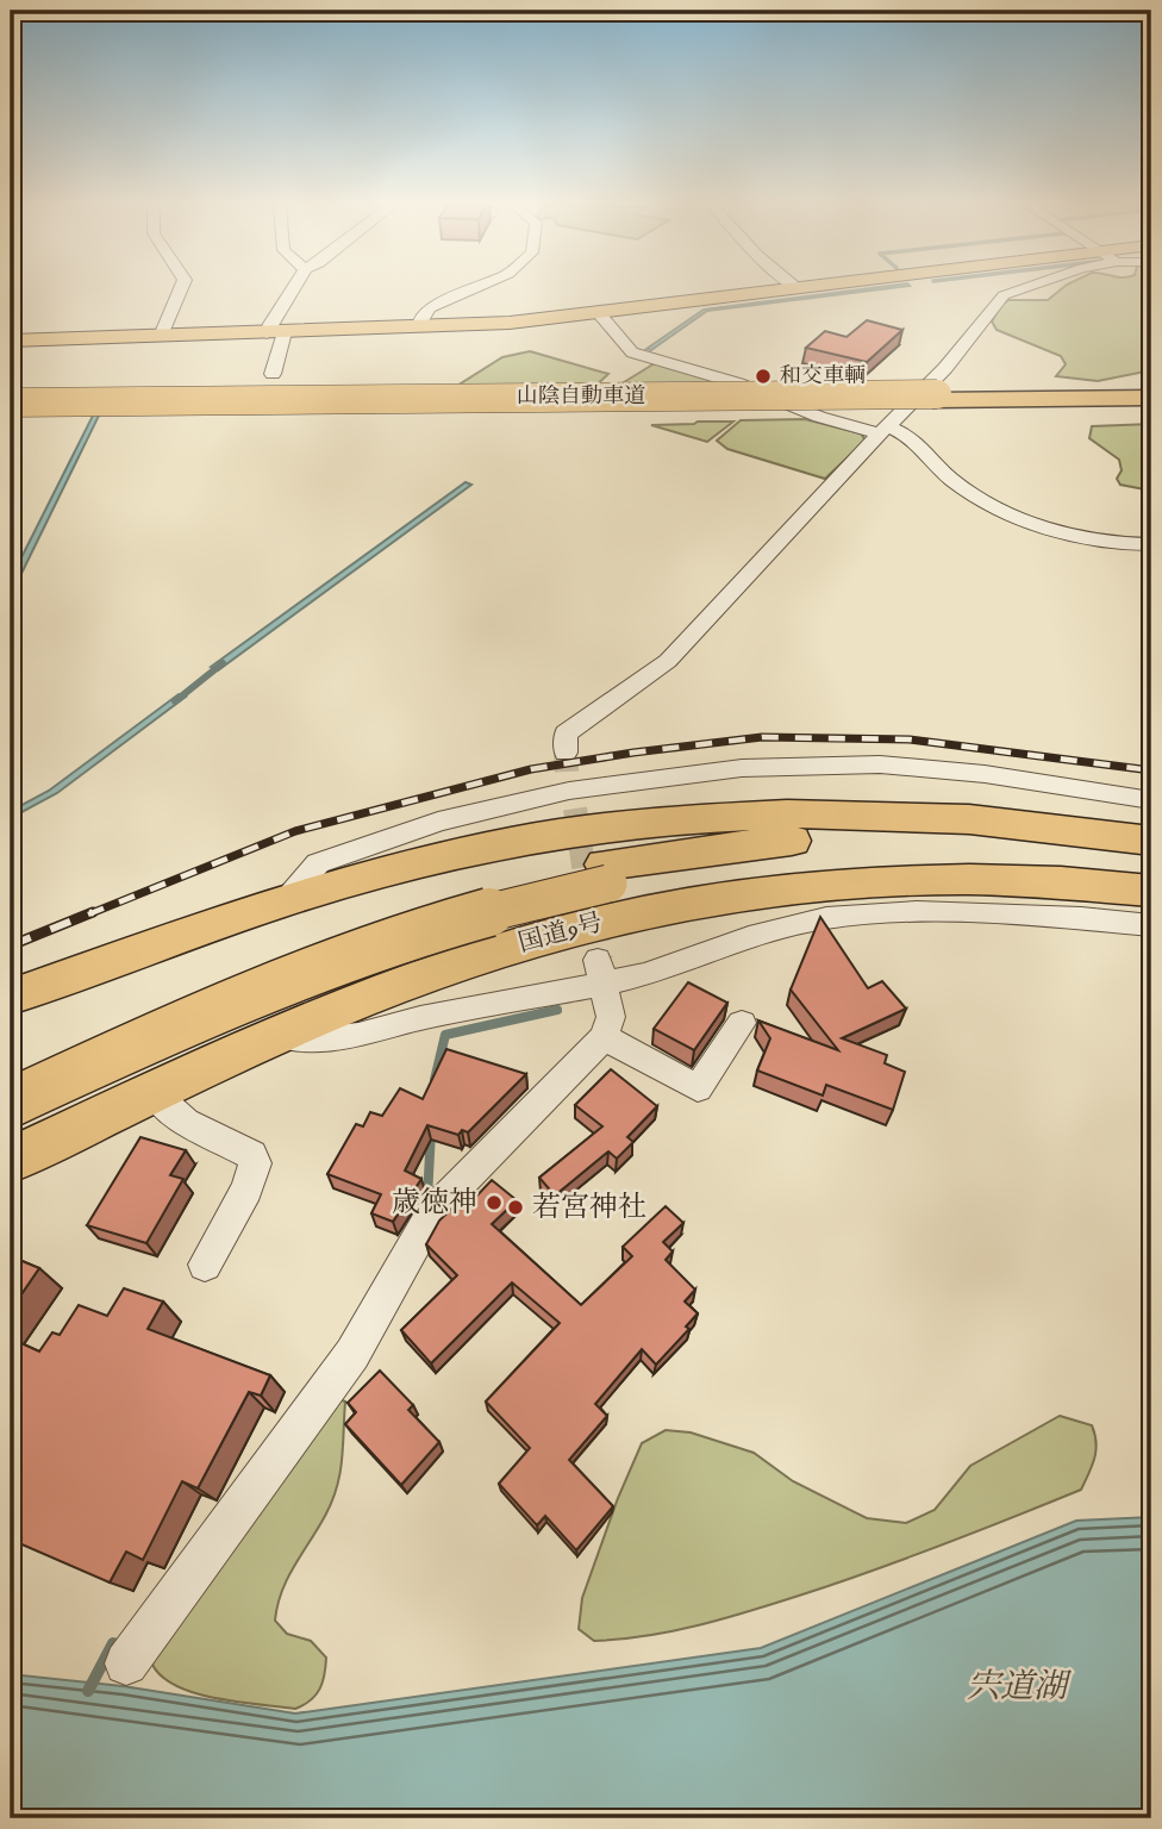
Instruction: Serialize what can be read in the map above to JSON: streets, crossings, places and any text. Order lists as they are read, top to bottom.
{
  "streets": {
    "highway": ["山陰自動車道", "国道9号"]
  },
  "water": ["宍道湖"],
  "places": ["和交車輌", "歳徳神", "若宮神社"]
}
